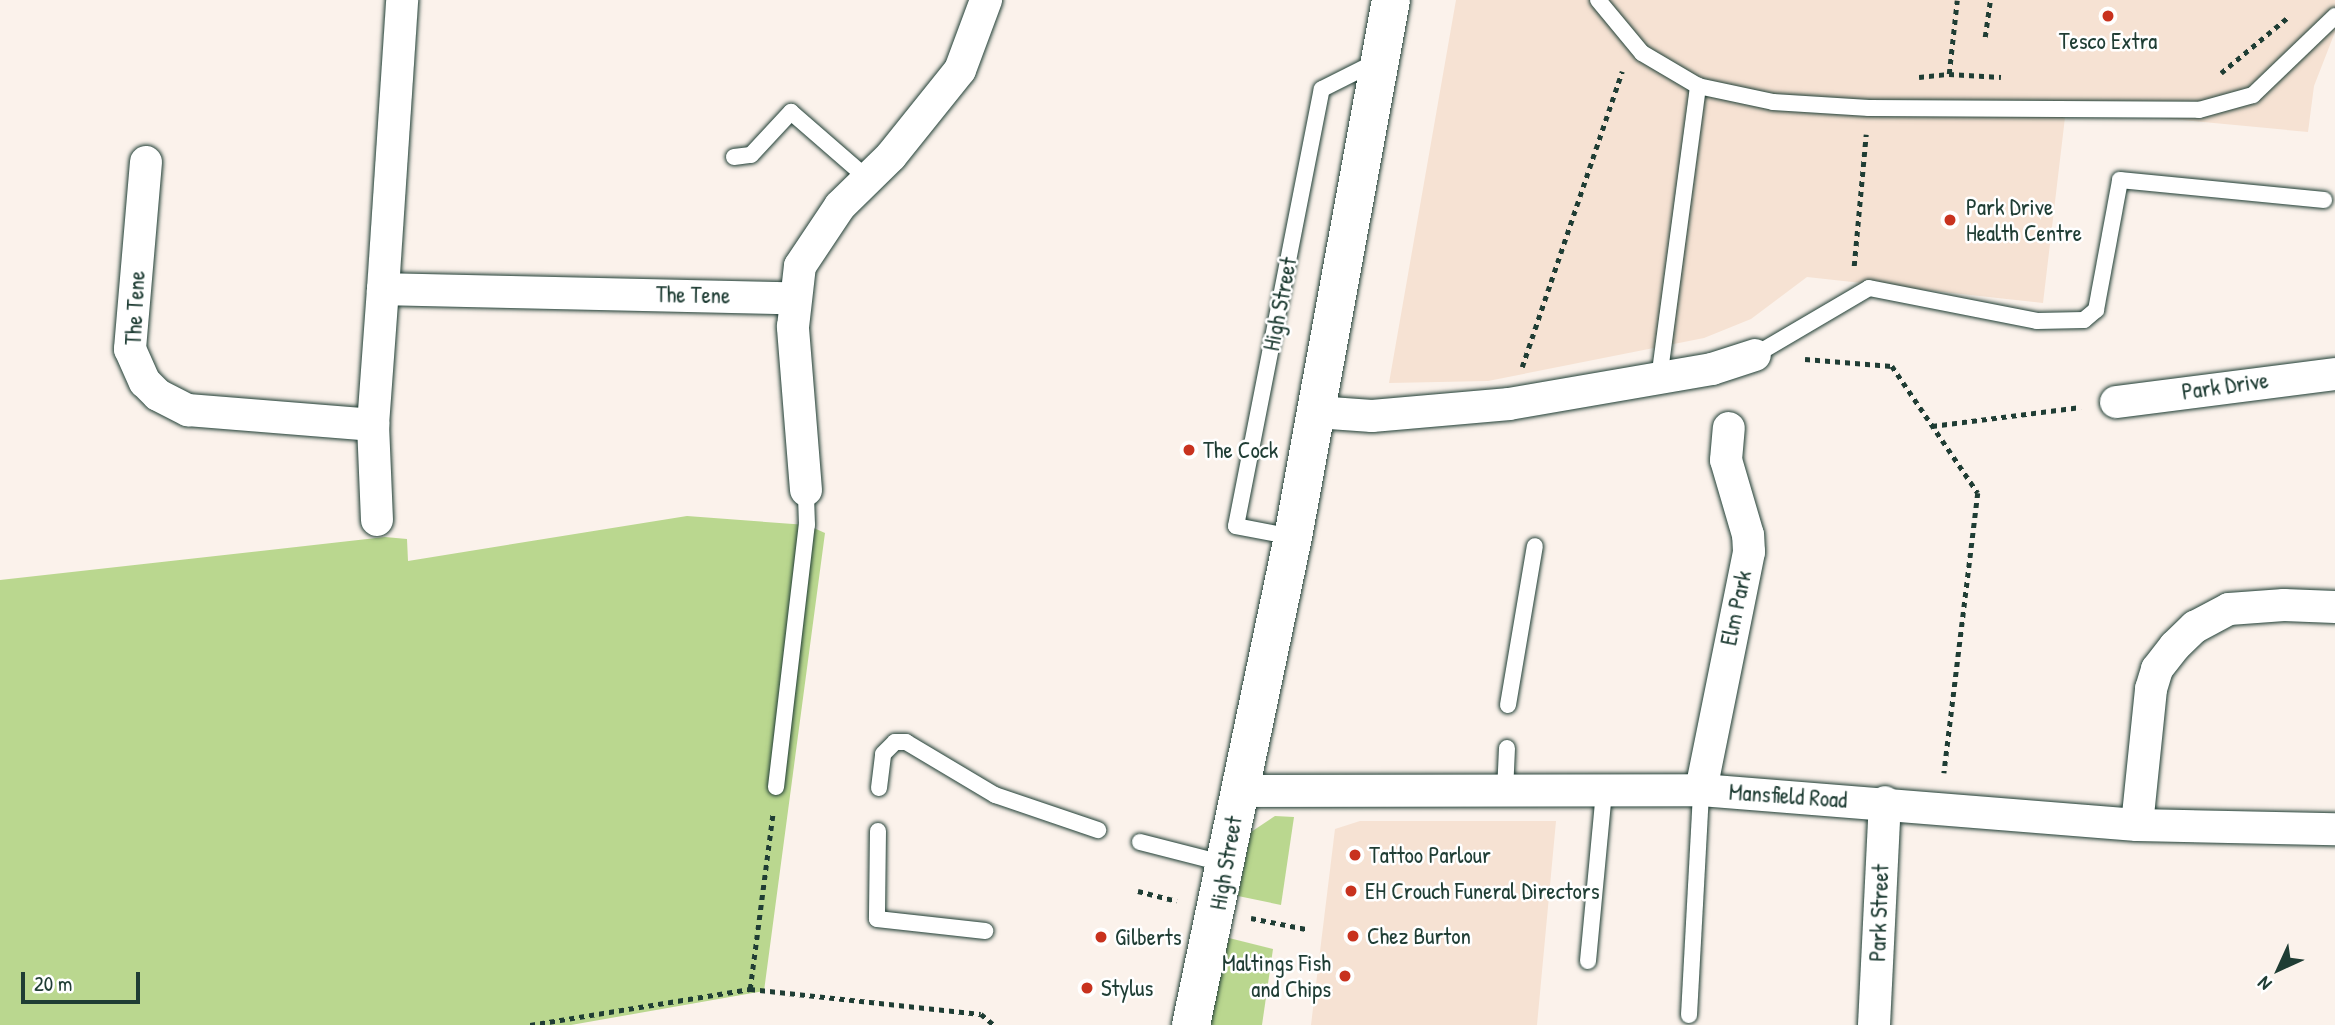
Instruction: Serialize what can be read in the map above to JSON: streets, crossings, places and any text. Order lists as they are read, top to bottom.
{
  "streets": {
    "main road": ["High Street"],
    "street": [
      "The Tene",
      "Park Drive",
      "Elm Park",
      "Mansfield Road",
      "Park Street"
    ]
  },
  "crossings": [
    ["High Street", "Mansfield Road"],
    ["Elm Park", "Mansfield Road"],
    ["Mansfield Road", "Park Street"]
  ],
  "places": [
    "Tesco Extra",
    "Park Drive Health Centre",
    "The Cock",
    "Tattoo Parlour",
    "EH Crouch Funeral Directors",
    "Chez Burton",
    "Gilberts",
    "Maltings Fish and Chips",
    "Stylus"
  ],
  "scale_bar": "20 m",
  "north": "bottom left"
}
